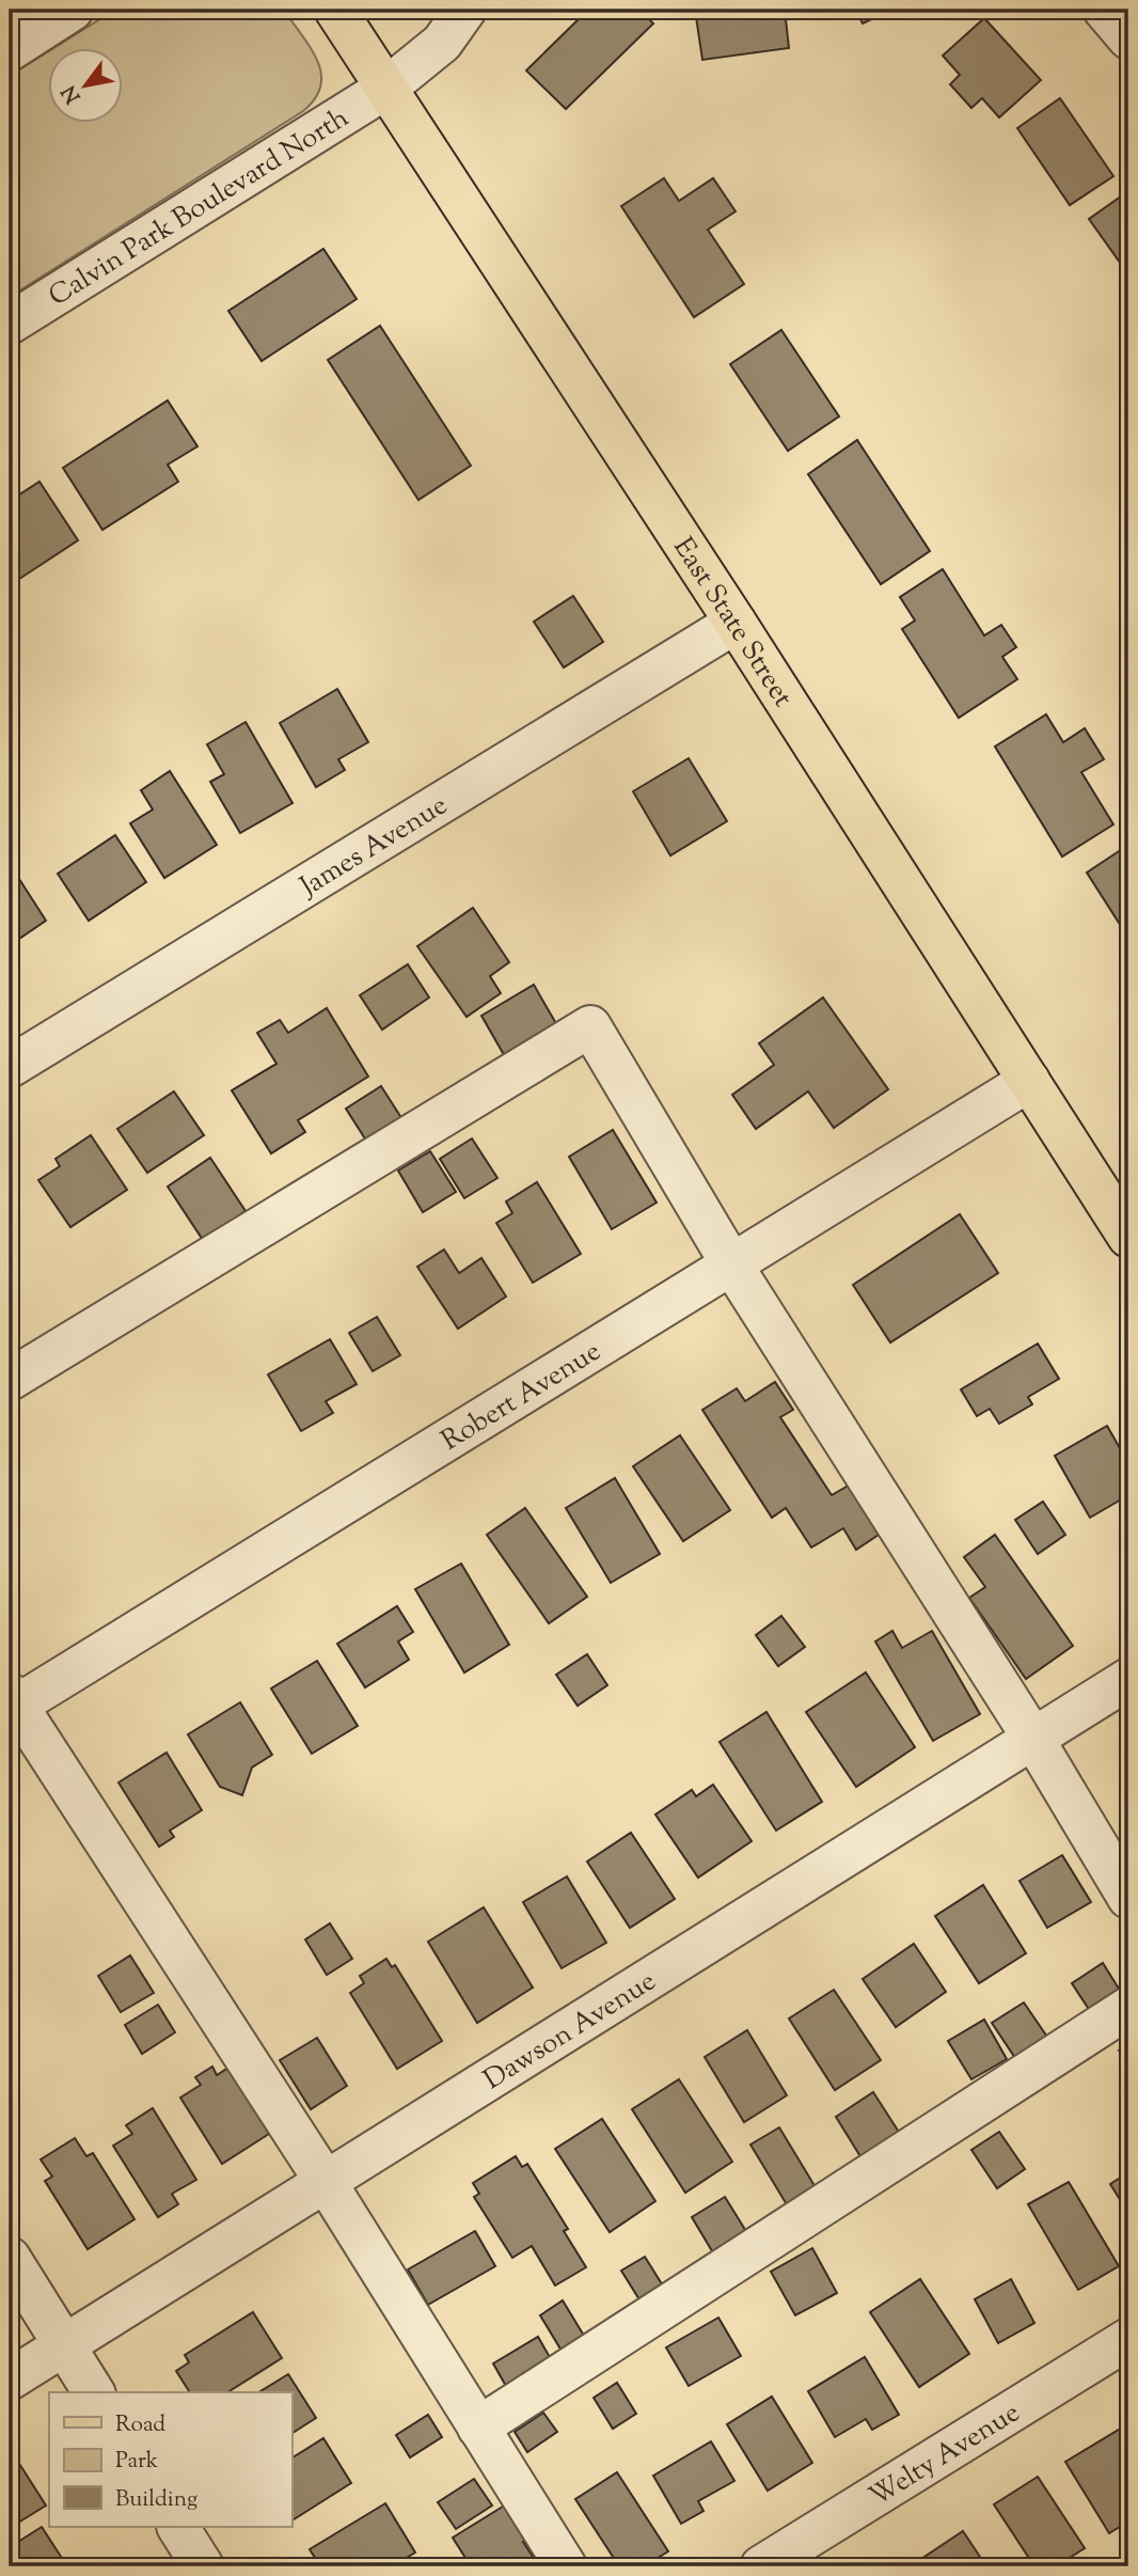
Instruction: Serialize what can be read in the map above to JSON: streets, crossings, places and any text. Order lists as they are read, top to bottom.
{
  "streets": {
    "main road": ["East State Street"],
    "street": [
      "Calvin Park Boulevard North",
      "James Avenue",
      "Robert Avenue",
      "Dawson Avenue",
      "Welty Avenue"
    ]
  },
  "crossings": [
    ["Calvin Park Boulevard North", "East State Street"],
    ["East State Street", "James Avenue"],
    ["East State Street", "Robert Avenue"]
  ],
  "legend": ["Road", "Park", "Building"],
  "north": "bottom left"
}
